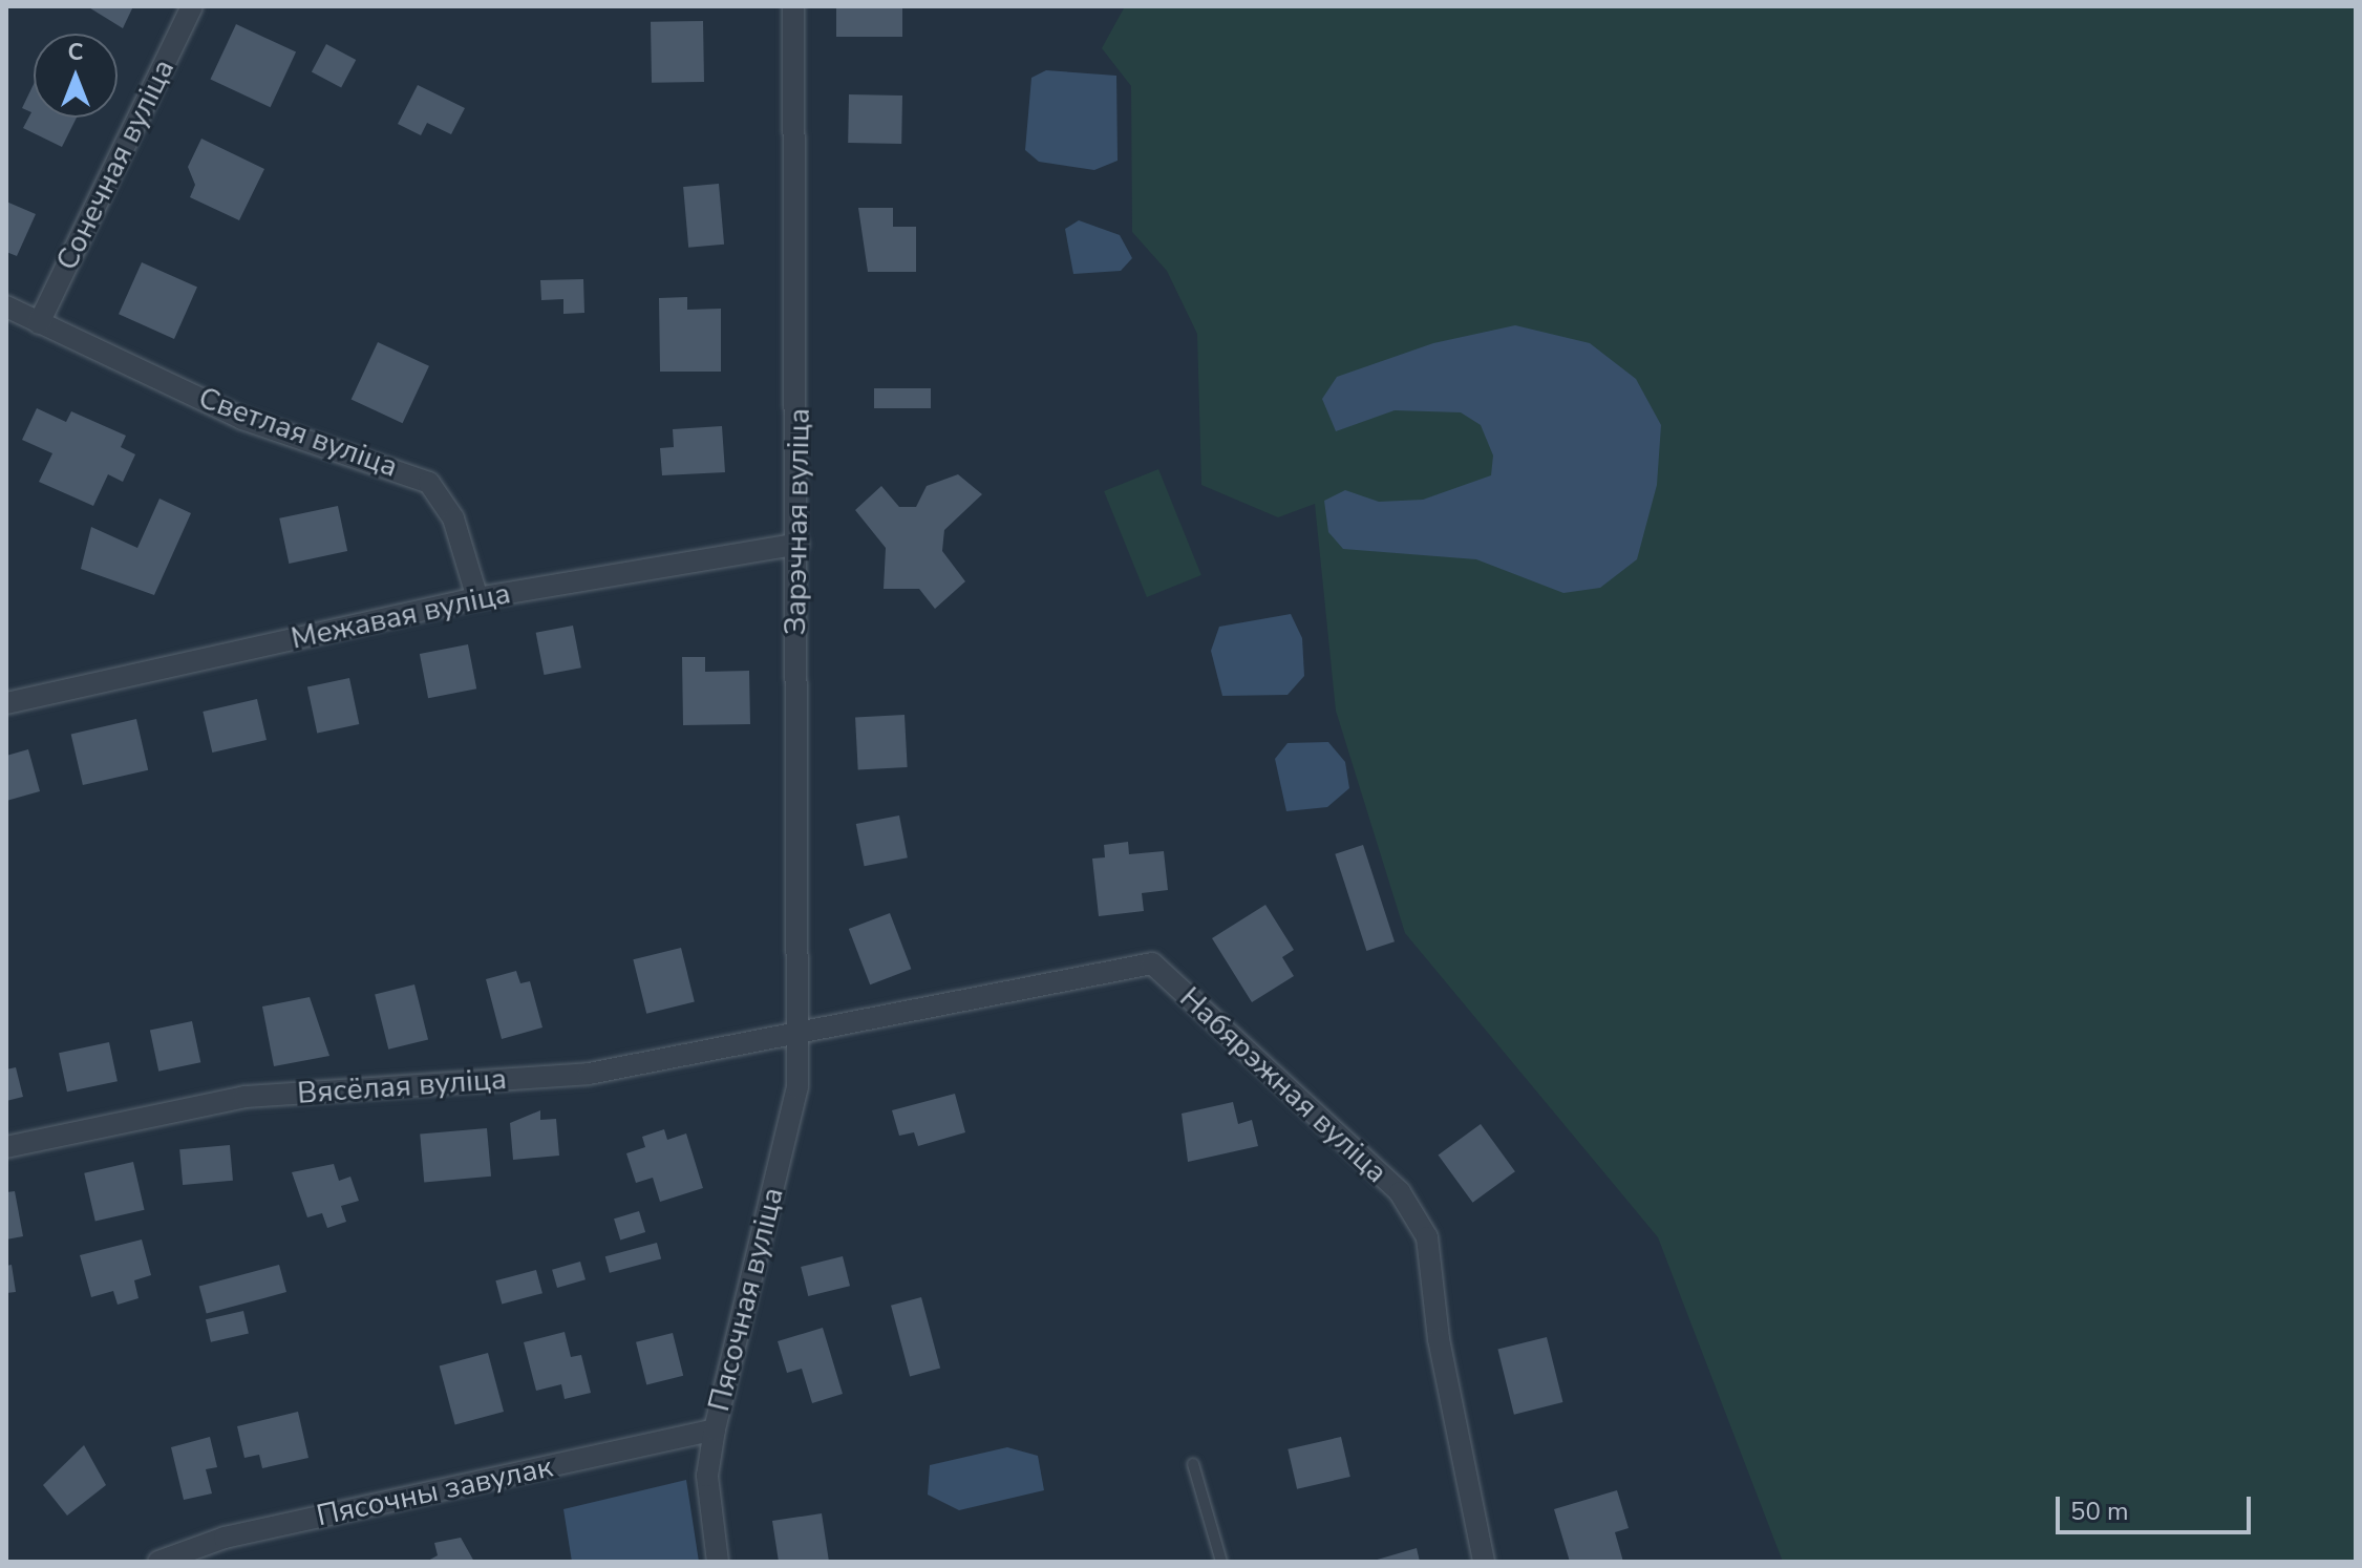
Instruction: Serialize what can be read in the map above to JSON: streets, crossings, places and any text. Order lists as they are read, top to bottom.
{
  "streets": {
    "street": [
      "Сонечная вуліца",
      "Светлая вуліца",
      "Зарэчная вуліца",
      "Межавая вуліца",
      "Набярэжная вуліца",
      "Вясёлая вуліца",
      "Пясочная вуліца",
      "Пясочны завулак"
    ]
  },
  "crossings": [
    ["Сонечная вуліца", "Светлая вуліца"],
    ["Светлая вуліца", "Межавая вуліца"],
    ["Зарэчная вуліца", "Межавая вуліца"],
    ["Зарэчная вуліца", "Набярэжная вуліца"],
    ["Зарэчная вуліца", "Вясёлая вуліца"],
    ["Зарэчная вуліца", "Пясочная вуліца"],
    ["Набярэжная вуліца", "Вясёлая вуліца"],
    ["Набярэжная вуліца", "Пясочная вуліца"],
    ["Вясёлая вуліца", "Пясочная вуліца"],
    ["Пясочная вуліца", "Пясочны завулак"]
  ],
  "scale_bar": "50 m",
  "north": "top"
}
